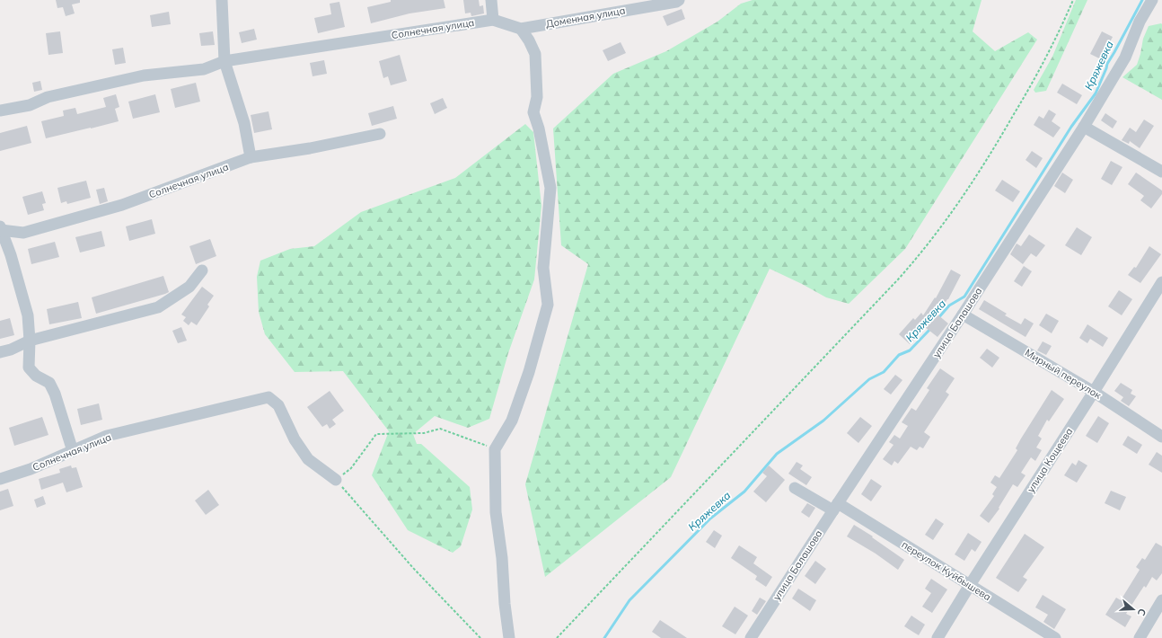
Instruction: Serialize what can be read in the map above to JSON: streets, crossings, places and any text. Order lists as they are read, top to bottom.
{
  "streets": {
    "street": [
      "Доменная улица",
      "Солнечная улица",
      "улица Балашова",
      "Мирный переулок",
      "улица Кощеева",
      "переулок Куйбышева"
    ]
  },
  "crossings": [
    ["Доменная улица", "Солнечная улица"],
    ["улица Балашова", "Мирный переулок"],
    ["улица Балашова", "переулок Куйбышева"],
    ["Мирный переулок", "улица Кощеева"],
    ["улица Кощеева", "переулок Куйбышева"]
  ],
  "water": ["Кряжевка"],
  "north": "right"
}
